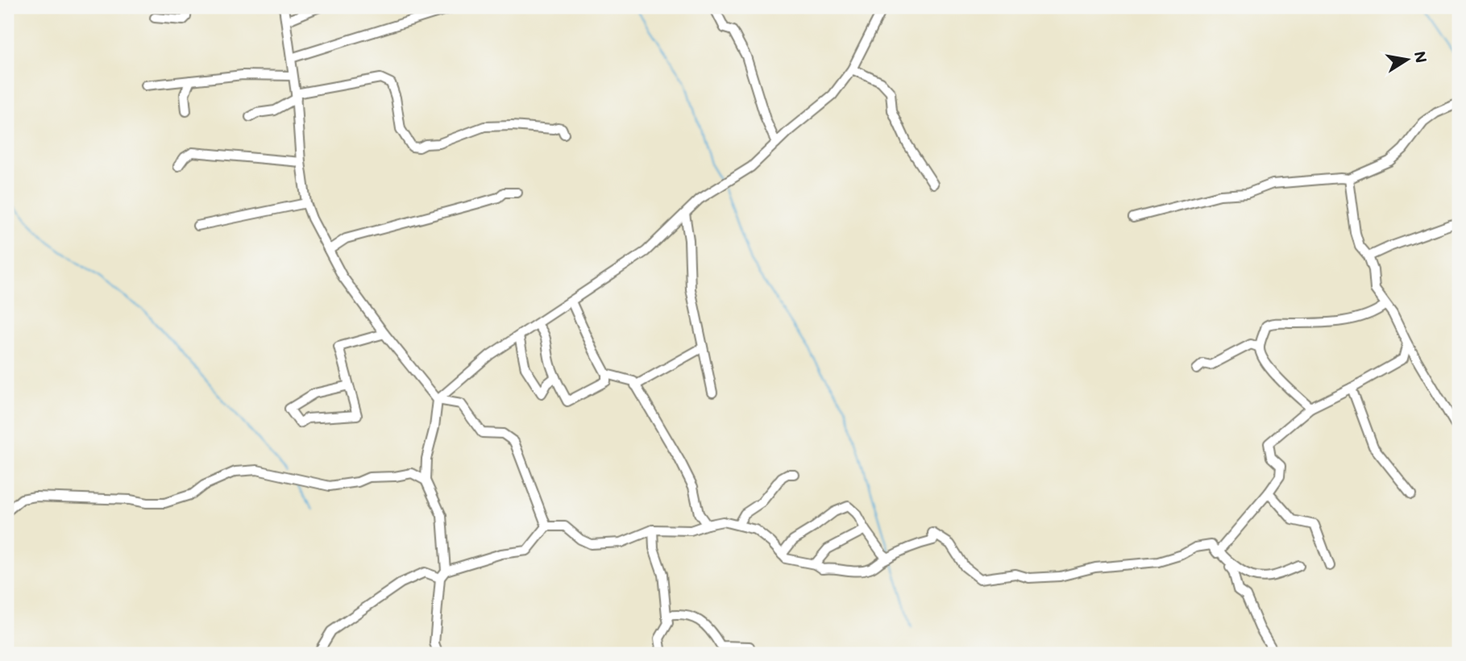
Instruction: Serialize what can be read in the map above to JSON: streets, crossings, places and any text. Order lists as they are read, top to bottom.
{
  "north": "right"
}
